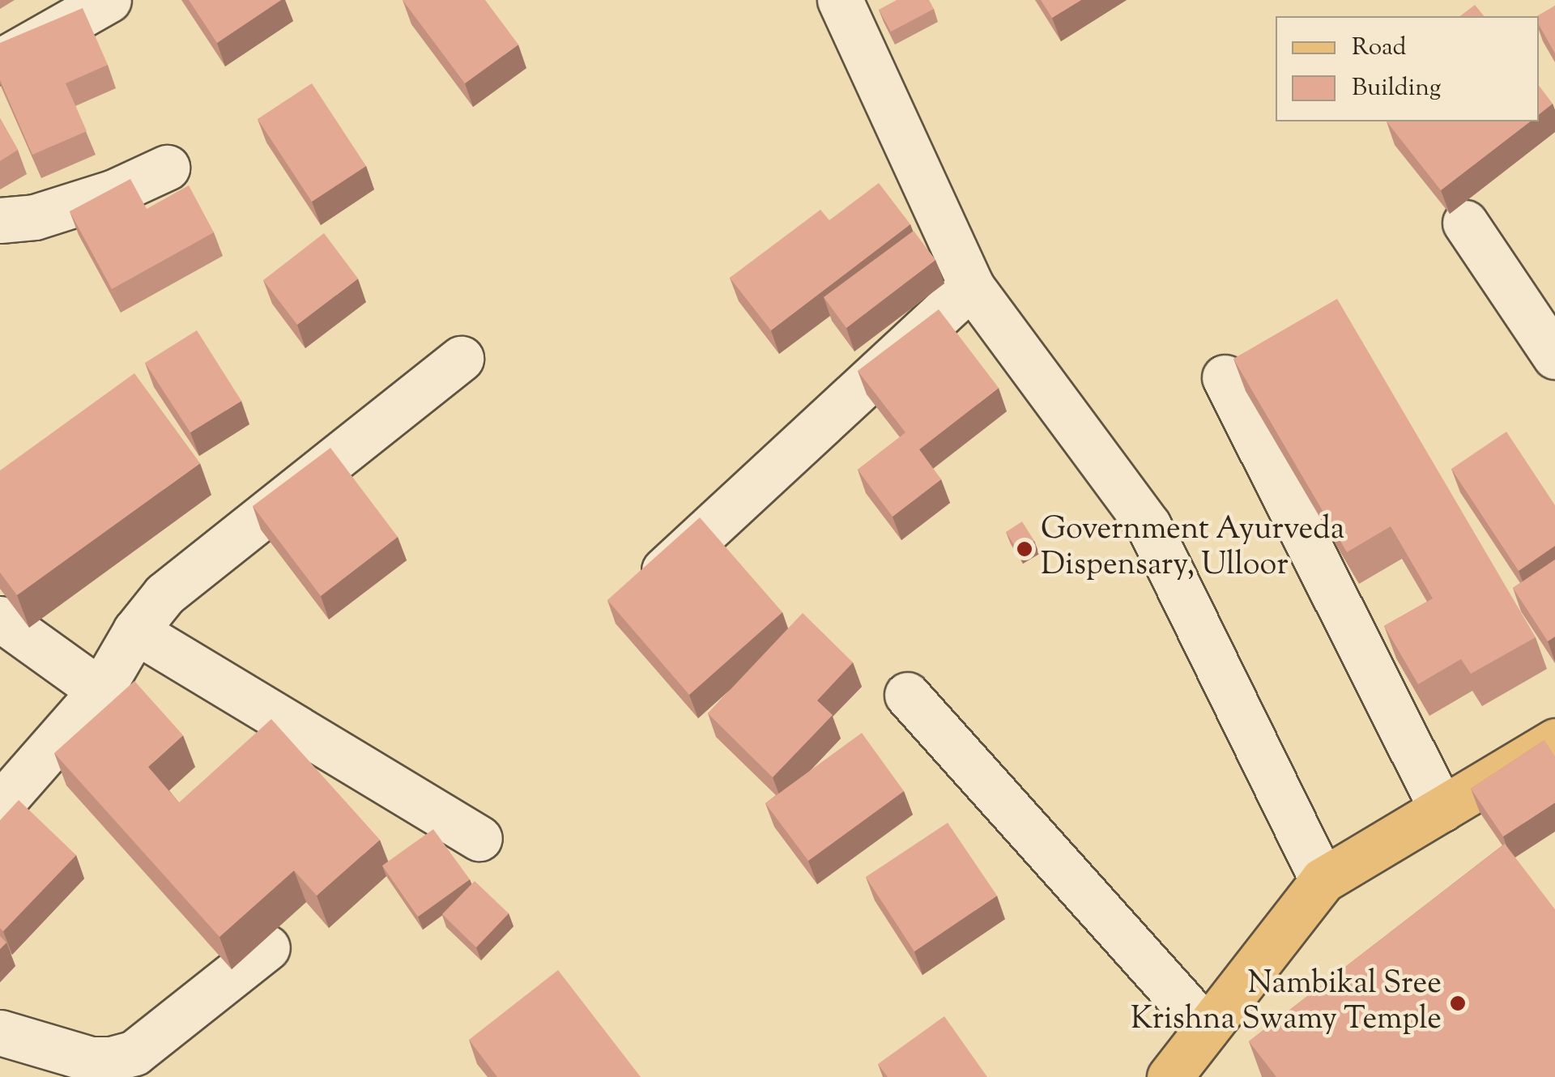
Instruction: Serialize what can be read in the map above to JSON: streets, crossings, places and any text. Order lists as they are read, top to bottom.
{
  "places": ["Government Ayurveda Dispensary, Ulloor", "Nambikal Sree Krishna Swamy Temple"],
  "legend": ["Road", "Building"]
}
